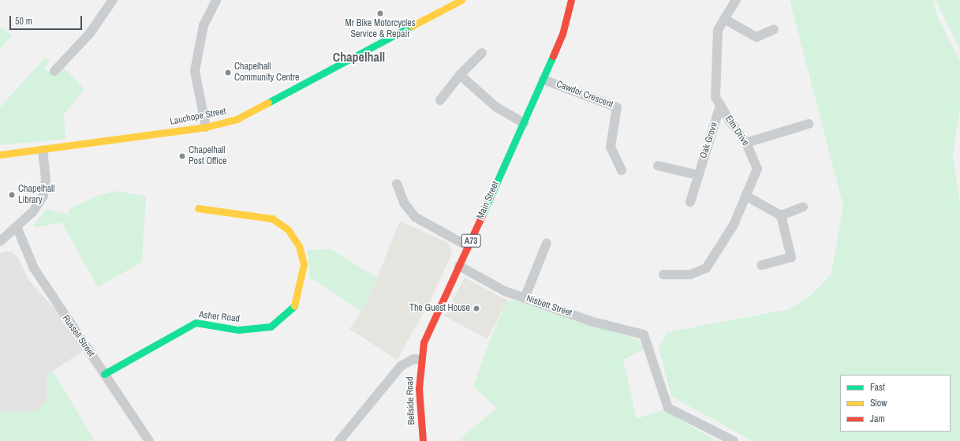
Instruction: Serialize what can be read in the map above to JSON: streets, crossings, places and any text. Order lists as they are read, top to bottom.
{
  "streets": {
    "street": [
      "Cawdor Crescent",
      "Lauchope Street",
      "Elm Drive",
      "Oak Grove",
      "Main Street",
      "A73",
      "Nisbett Street",
      "Asher Road",
      "Russell Street",
      "Bellside Road"
    ]
  },
  "crossings": [
    ["Cawdor Crescent", "Main Street"],
    ["Elm Drive", "Oak Grove"],
    ["Main Street", "Nisbett Street"],
    ["Main Street", "Bellside Road"],
    ["Asher Road", "Russell Street"]
  ],
  "districts": ["Chapelhall"],
  "places": [
    "Mr Bike Motorcycles Service & Repair",
    "Chapelhall Community Centre",
    "Chapelhall Post Office",
    "Chapelhall Library",
    "The Guest House"
  ],
  "legend": ["Fast", "Slow", "Jam"],
  "scale_bar": "50 m"
}
